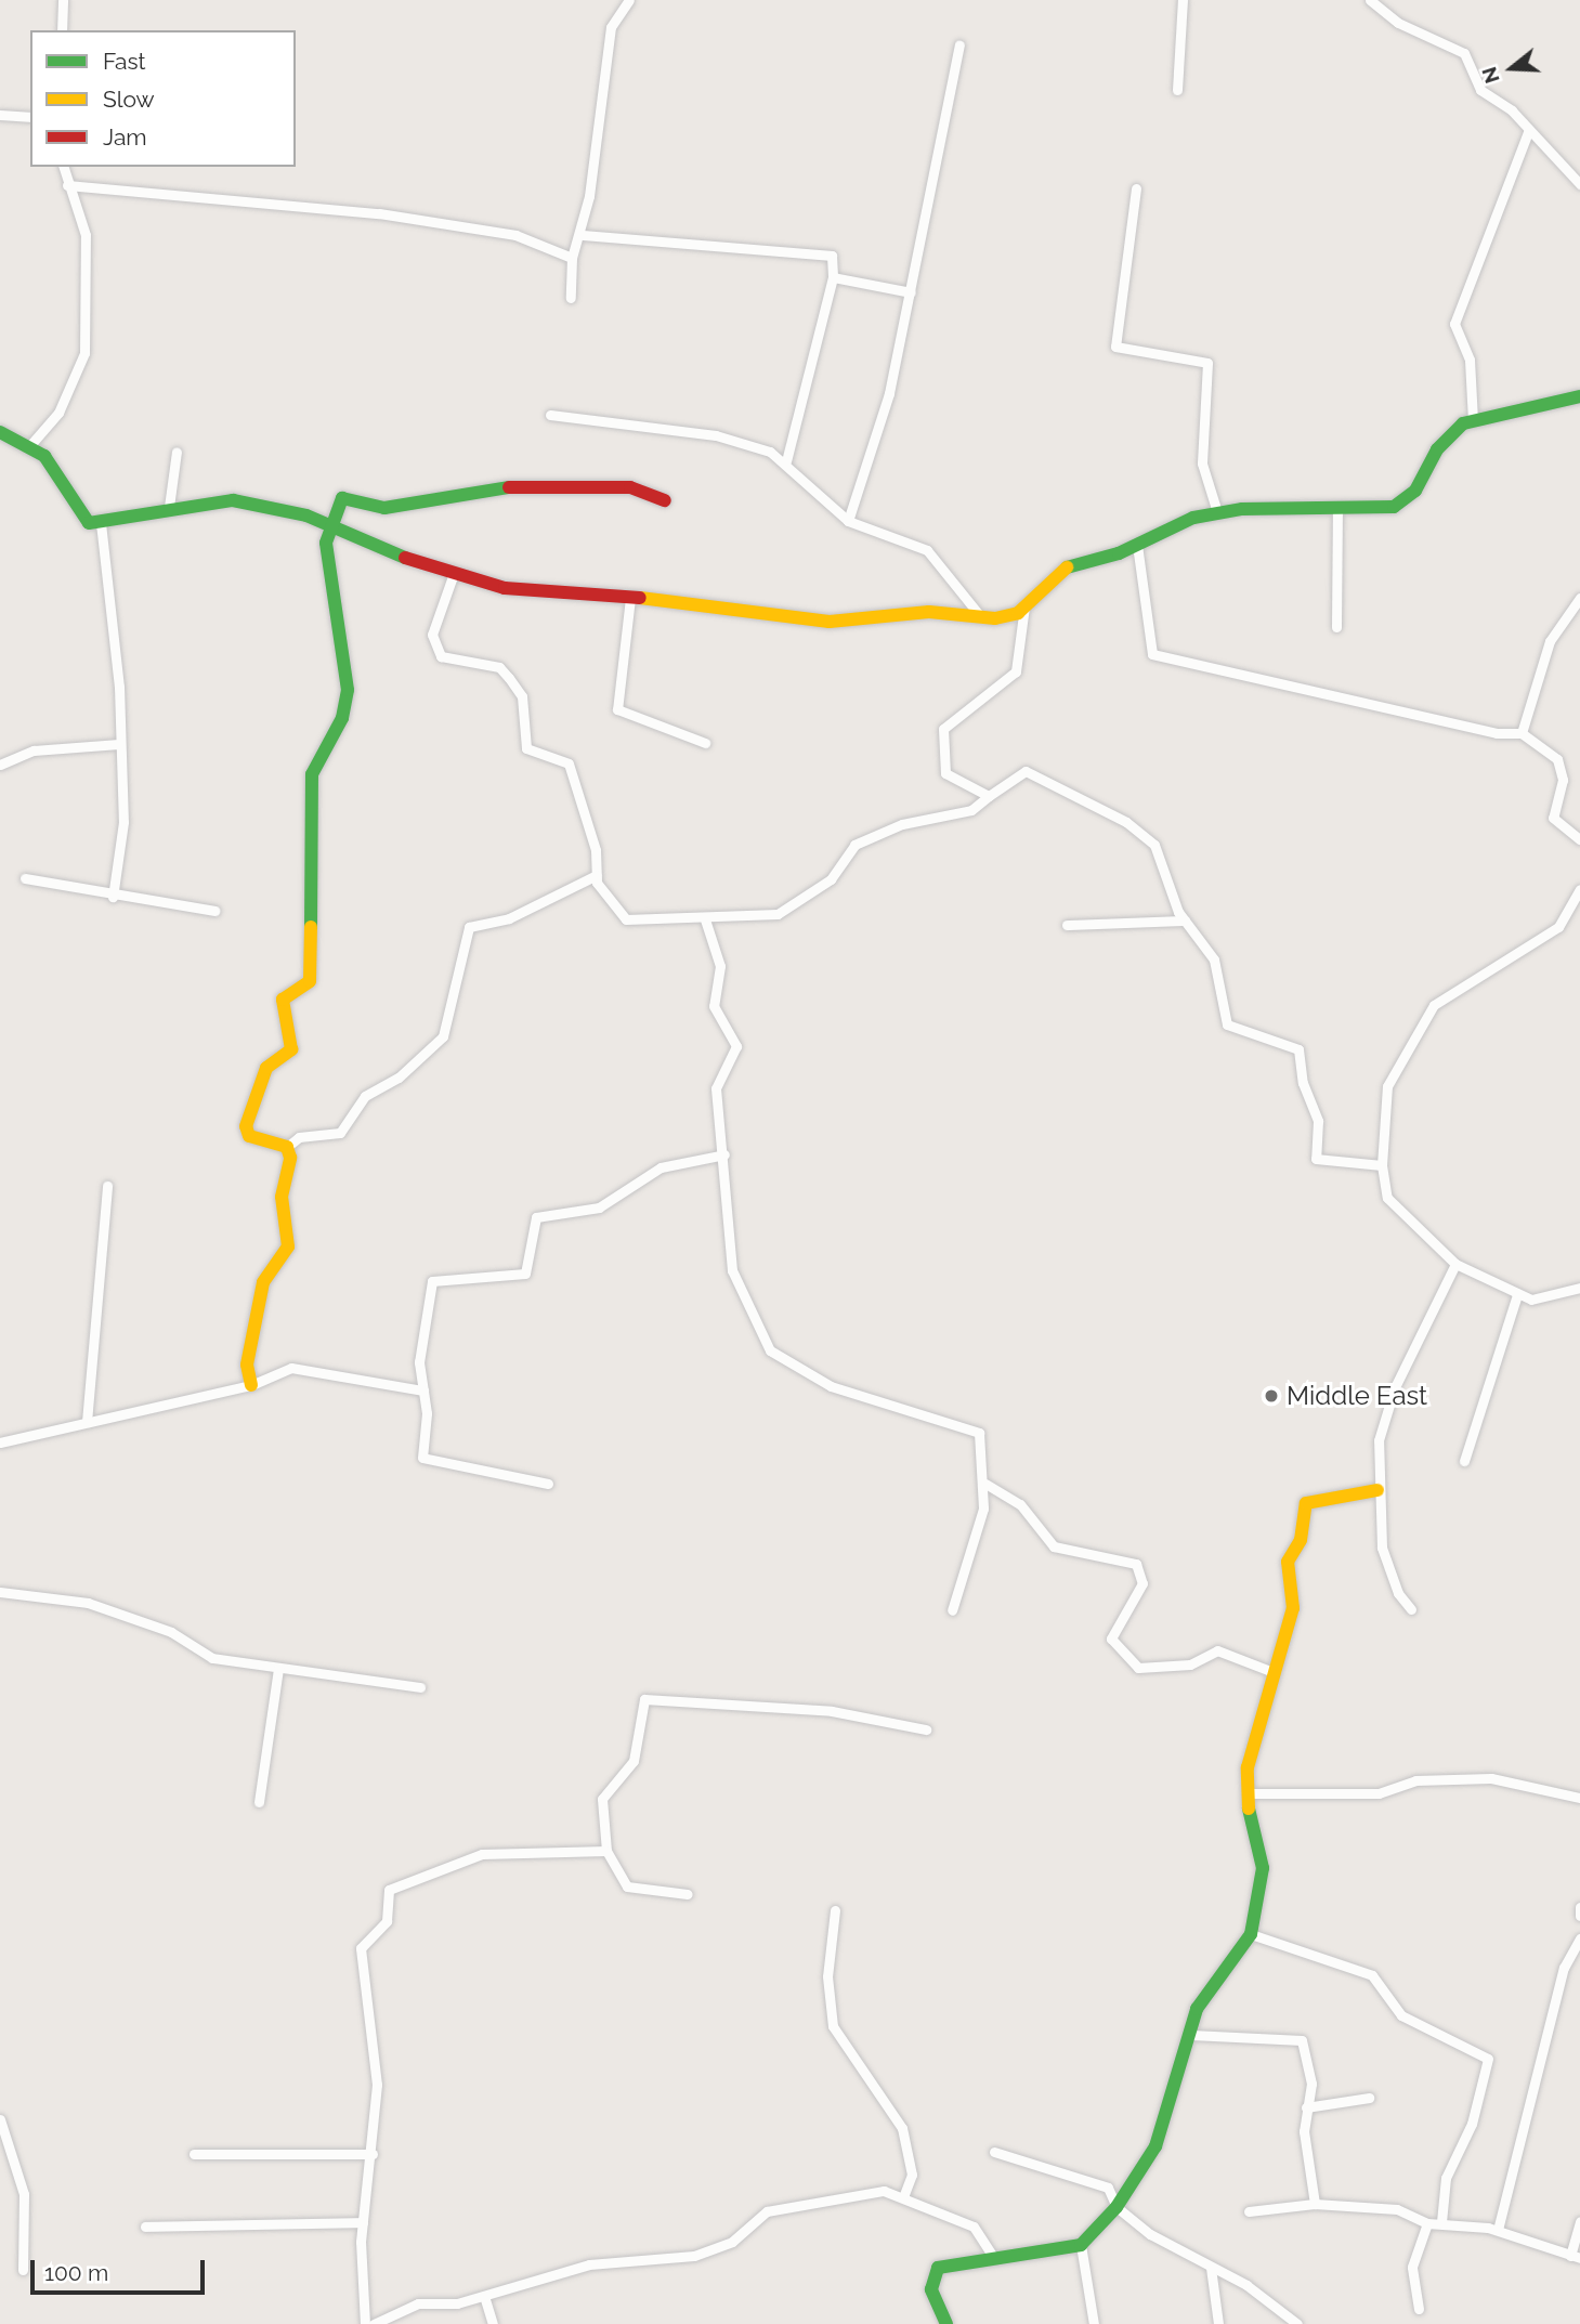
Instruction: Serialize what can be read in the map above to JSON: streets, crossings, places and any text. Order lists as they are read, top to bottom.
{
  "places": ["Middle East"],
  "legend": ["Fast", "Slow", "Jam"],
  "scale_bar": "100 m",
  "north": "left"
}
